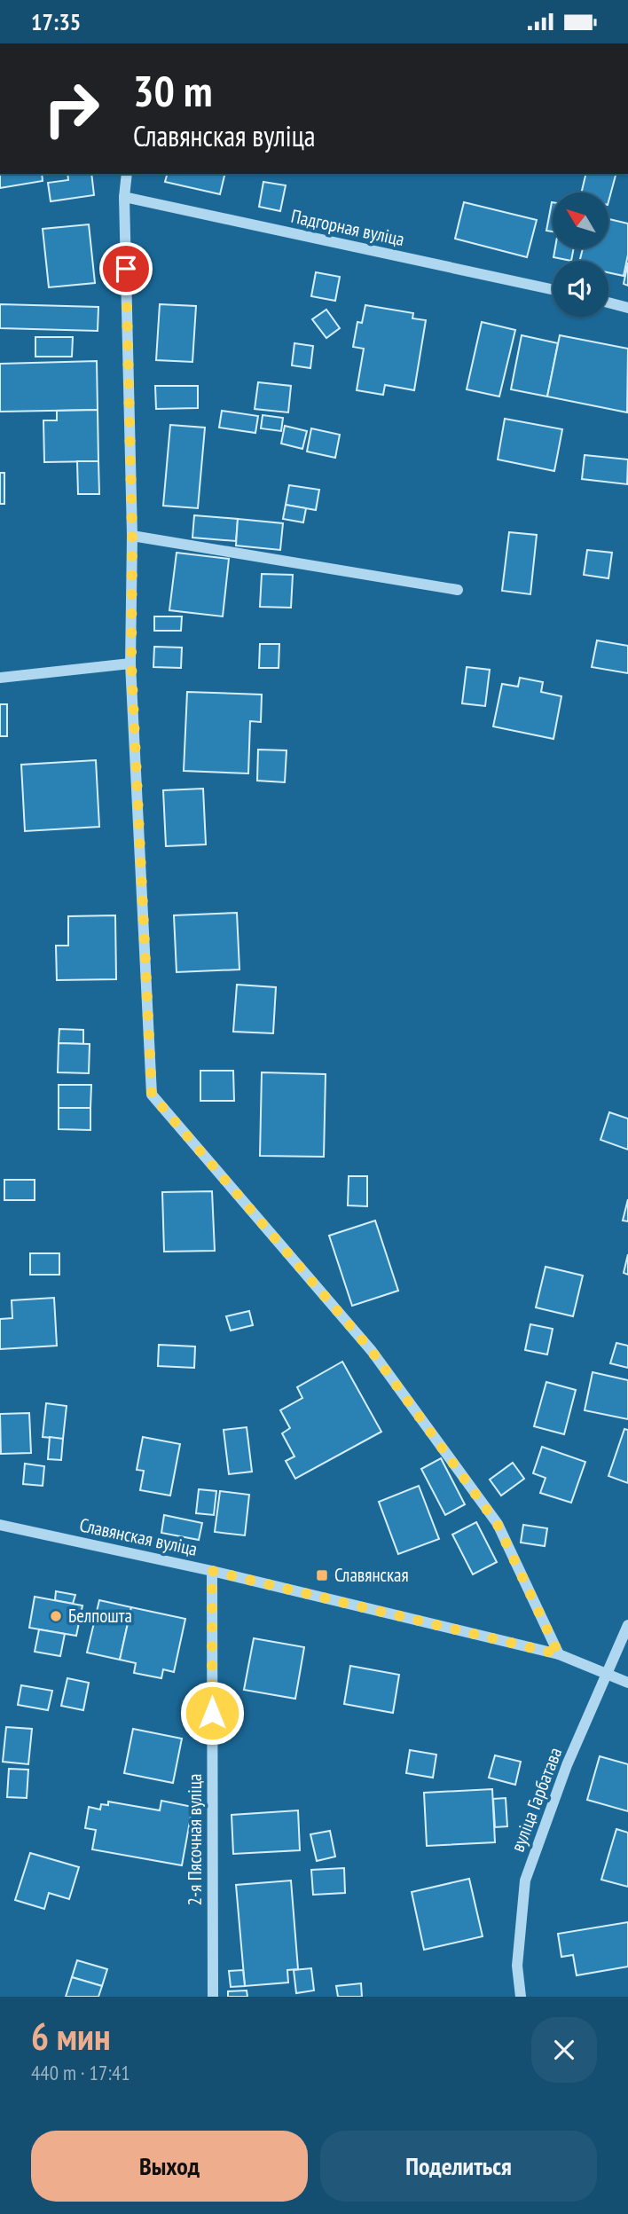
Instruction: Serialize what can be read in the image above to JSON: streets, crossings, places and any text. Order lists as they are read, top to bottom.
{
  "streets": {
    "street": [
      "Падгорная вуліца",
      "Славянская вуліца",
      "вуліца Гарбатава",
      "2-я Пясочная вуліца"
    ]
  },
  "crossings": [
    ["Славянская вуліца", "вуліца Гарбатава"],
    ["Славянская вуліца", "2-я Пясочная вуліца"]
  ],
  "places": {
    "transit": ["Славянская"],
    "other": ["Белпошта"]
  },
  "north": "top left",
  "page": {
    "status": "17:35",
    "turn": ["30 m", "Славянская вуліца"],
    "heading": ["6 мин", "440 m · 17:41"],
    "buttons": ["Выход", "Поделиться"]
  }
}
